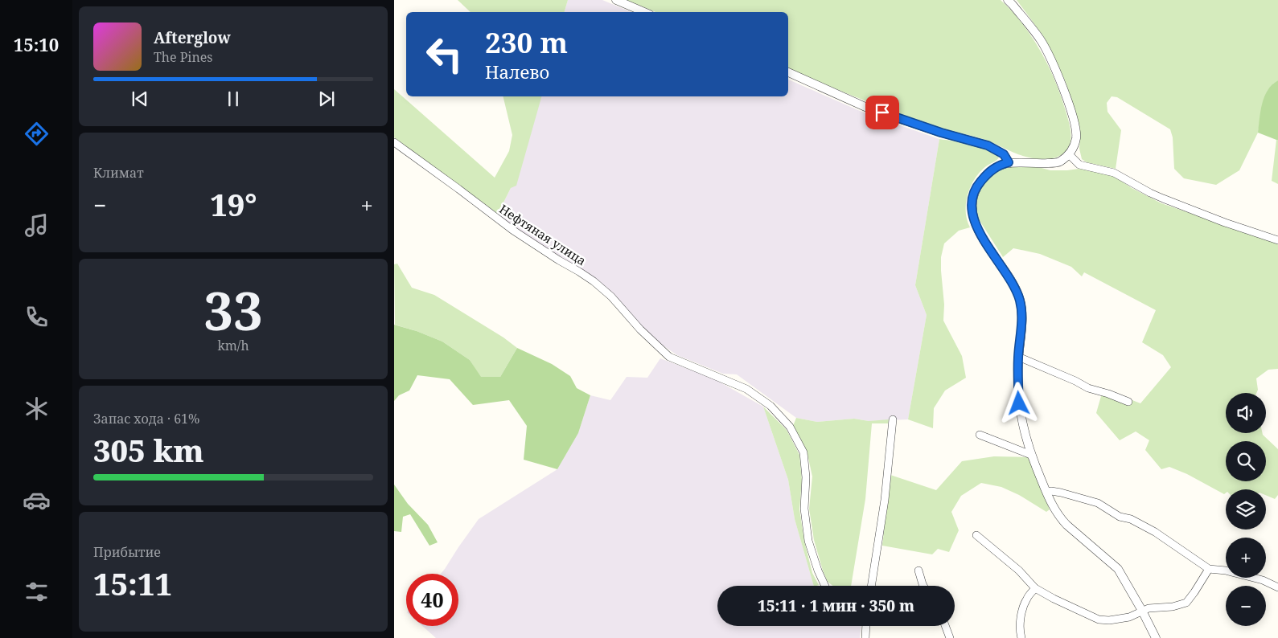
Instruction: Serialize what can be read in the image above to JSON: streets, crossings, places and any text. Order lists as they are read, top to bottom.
{
  "streets": {
    "street": ["Нефтяная улица"]
  },
  "page": {
    "tabs": "15:10",
    "turn": ["230 m", "Налево"],
    "song": ["Afterglow", "The Pines"],
    "tile": [
      "Климат",
      ["33", "km/h"],
      ["Запас хода · 61%", "305 km"],
      ["Прибытие", "15:11"]
    ],
    "heat": ["−", "19°", "+"],
    "map_buttons": ["+", "−"],
    "limit": "40",
    "trip": "15:11 · 1 мин · 350 m"
  }
}
